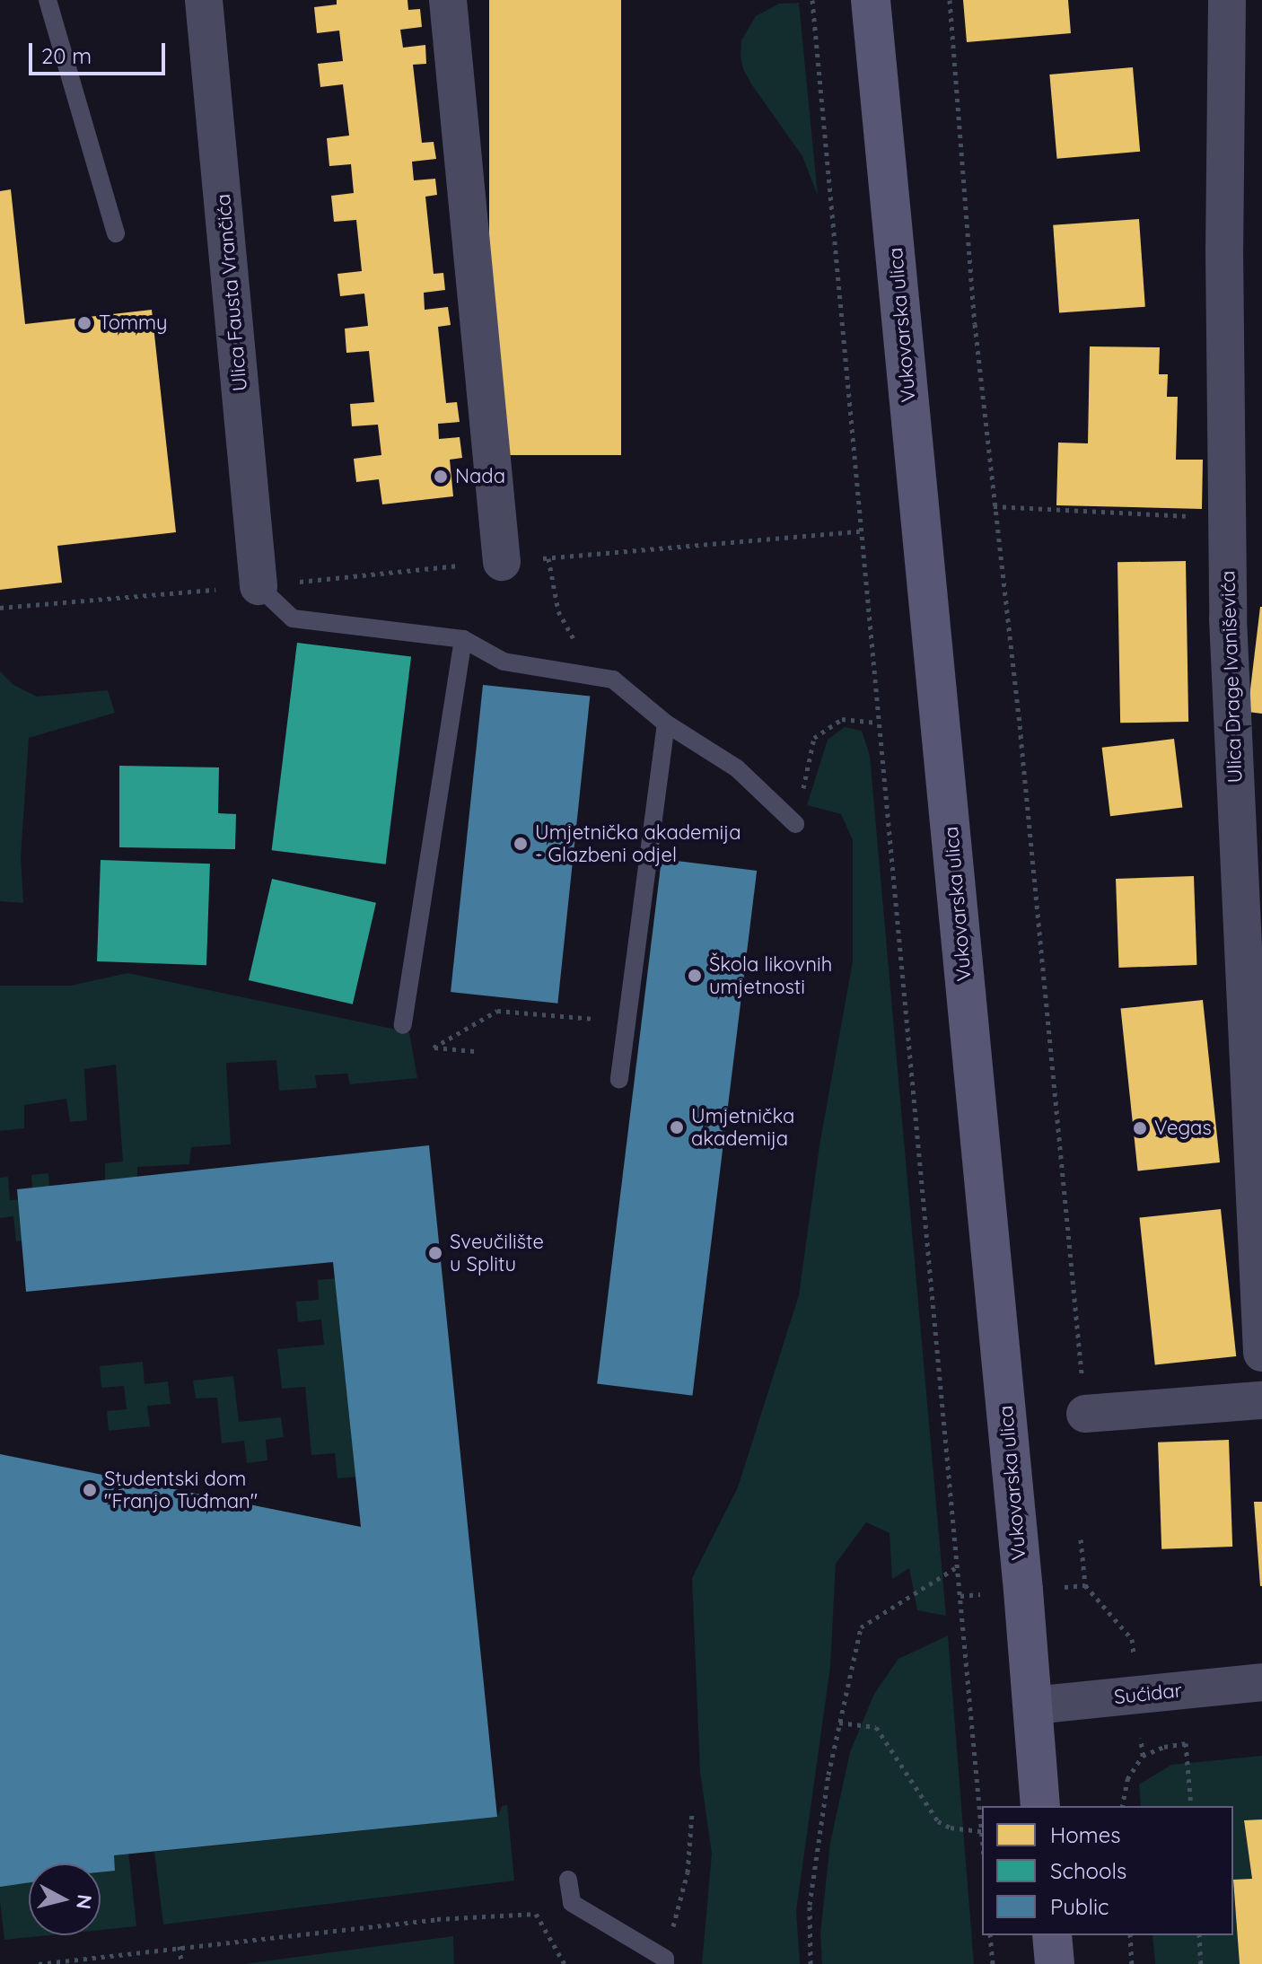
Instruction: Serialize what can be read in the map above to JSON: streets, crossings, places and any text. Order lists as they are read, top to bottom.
{
  "streets": {
    "street": [
      "Ulica Fausta Vrančića",
      "Vukovarska ulica",
      "Ulica Drage Ivaniševića",
      "Sućidar"
    ]
  },
  "crossings": [
    ["Vukovarska ulica", "Sućidar"]
  ],
  "places": [
    "Tommy",
    "Nada",
    "Umjetnička akademija - Glazbeni odjel",
    "Škola likovnih umjetnosti",
    "Umjetnička akademija",
    "Vegas",
    "Sveučilište u Splitu",
    "Studentski dom \"Franjo Tuđman\""
  ],
  "legend": ["Homes", "Schools", "Public"],
  "scale_bar": "20 m",
  "north": "right"
}
